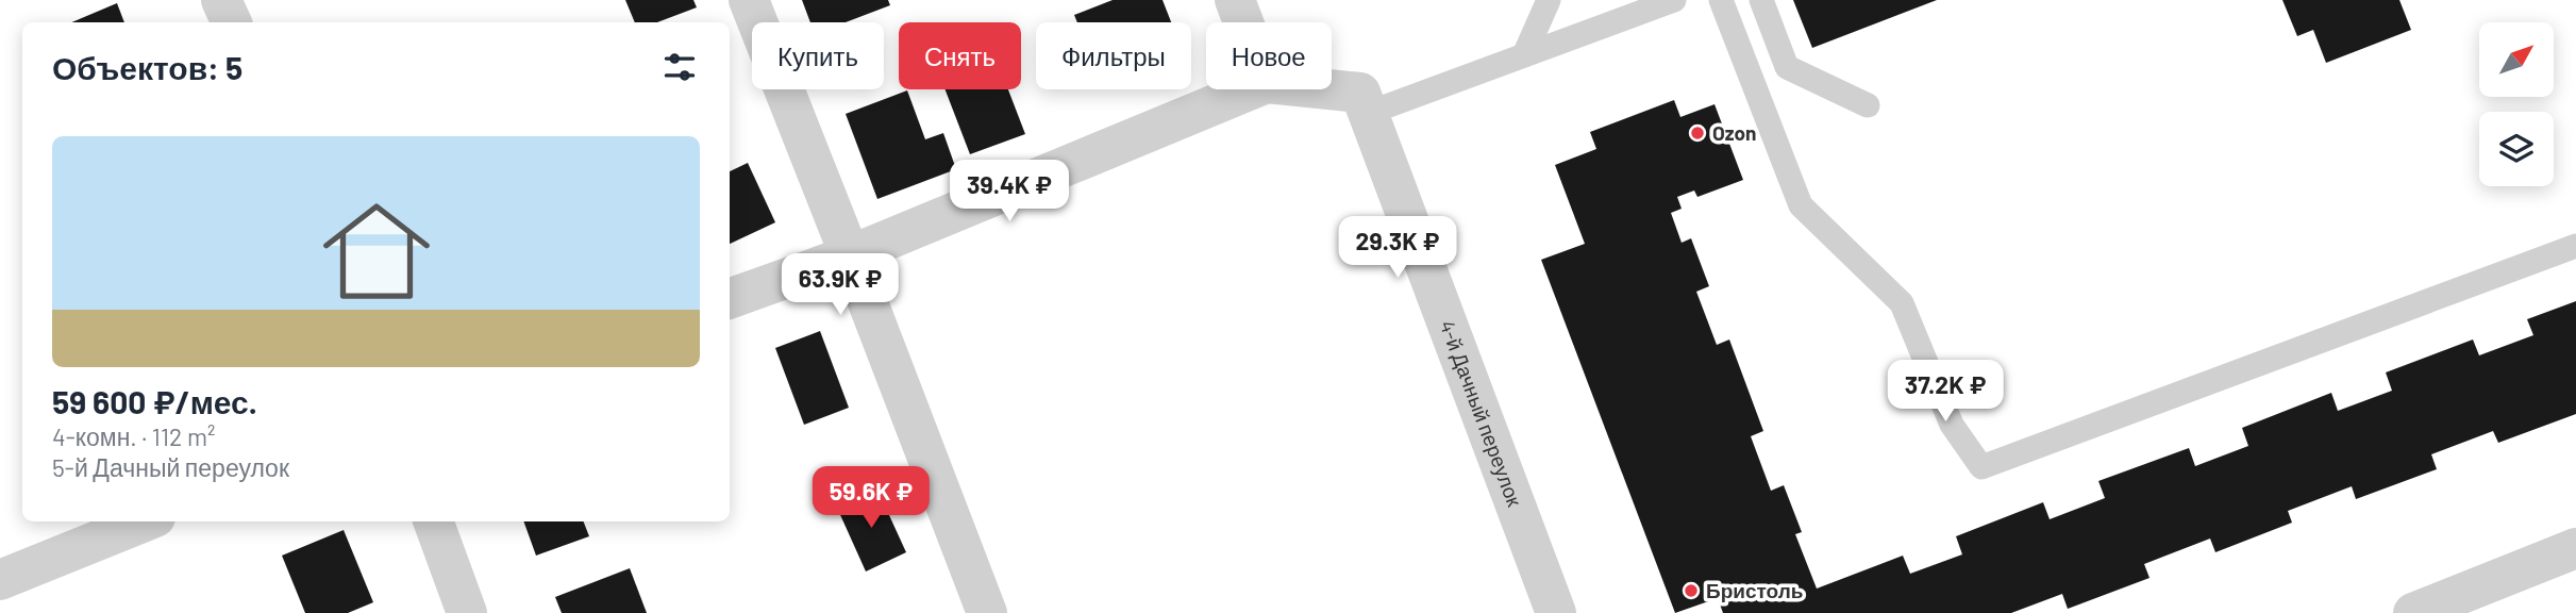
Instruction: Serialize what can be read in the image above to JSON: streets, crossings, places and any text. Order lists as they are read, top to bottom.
{
  "streets": {
    "street": ["4-й Дачный переулок"]
  },
  "places": ["Ozon", "Бристоль"],
  "north": "top right",
  "page": {
    "chip": [
      "Купить",
      "Снять",
      "Фильтры",
      "Новое"
    ],
    "heading": "Объектов: 5",
    "list": [
      {
        "name": "59 600 ₽/мес.",
        "note": "4-комн. · 112 m² · 5-й Дачный переулок"
      }
    ],
    "price": [
      "39.4K ₽",
      "29.3K ₽",
      "63.9K ₽",
      "37.2K ₽",
      "59.6K ₽"
    ]
  }
}
